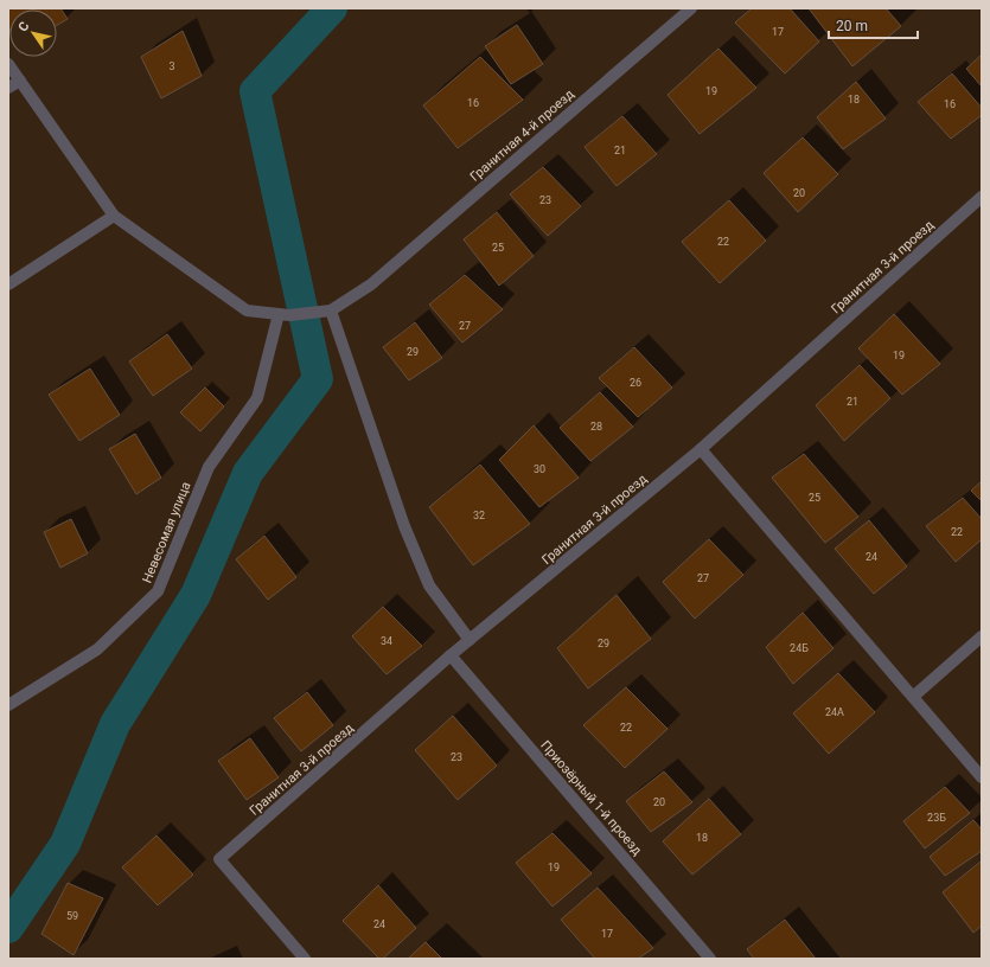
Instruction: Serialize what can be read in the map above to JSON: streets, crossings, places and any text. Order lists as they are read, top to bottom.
{
  "streets": {
    "street": [
      "Гранитная 4-й проезд",
      "Гранитная 3-й проезд",
      "Невесомая улица",
      "Приозёрный 1-й проезд"
    ]
  },
  "crossings": [
    ["Гранитная 3-й проезд", "Приозёрный 1-й проезд"]
  ],
  "house_numbers": [
    "17",
    "3",
    "19",
    "18",
    "16",
    "16",
    "21",
    "20",
    "23",
    "22",
    "25",
    "27",
    "29",
    "19",
    "26",
    "21",
    "28",
    "30",
    "25",
    "32",
    "22",
    "24",
    "27",
    "34",
    "29",
    "24Б",
    "24А",
    "22",
    "23",
    "20",
    "23Б",
    "18",
    "19",
    "59",
    "24",
    "17"
  ],
  "scale_bar": "20 m",
  "north": "top left"
}
